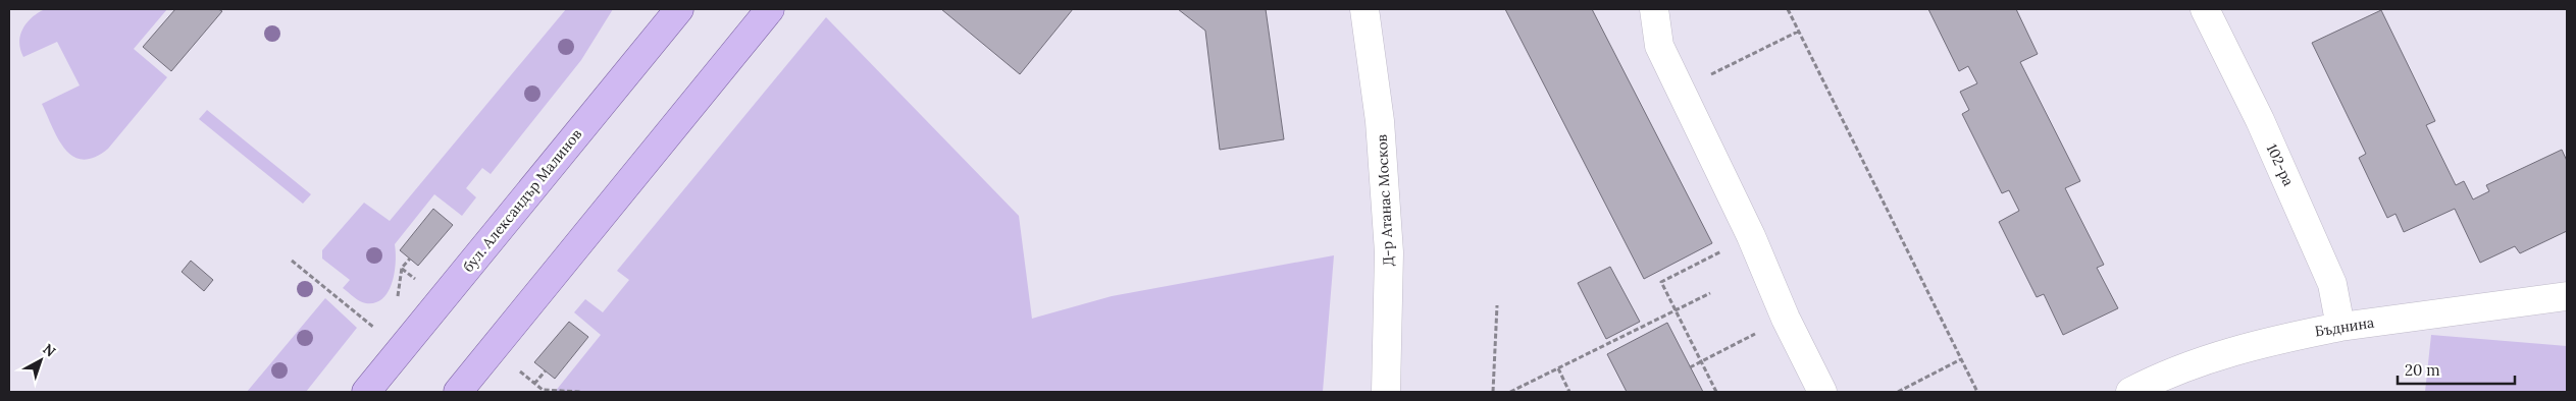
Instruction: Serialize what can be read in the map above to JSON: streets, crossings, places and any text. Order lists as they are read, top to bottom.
{
  "streets": {
    "main road": ["бул. Александър Малинов"],
    "street": ["102-ра", "Д-р Атанас Москов", "Бъднина"]
  },
  "crossings": [
    ["102-ра", "Бъднина"]
  ],
  "scale_bar": "20 m",
  "north": "top right"
}
